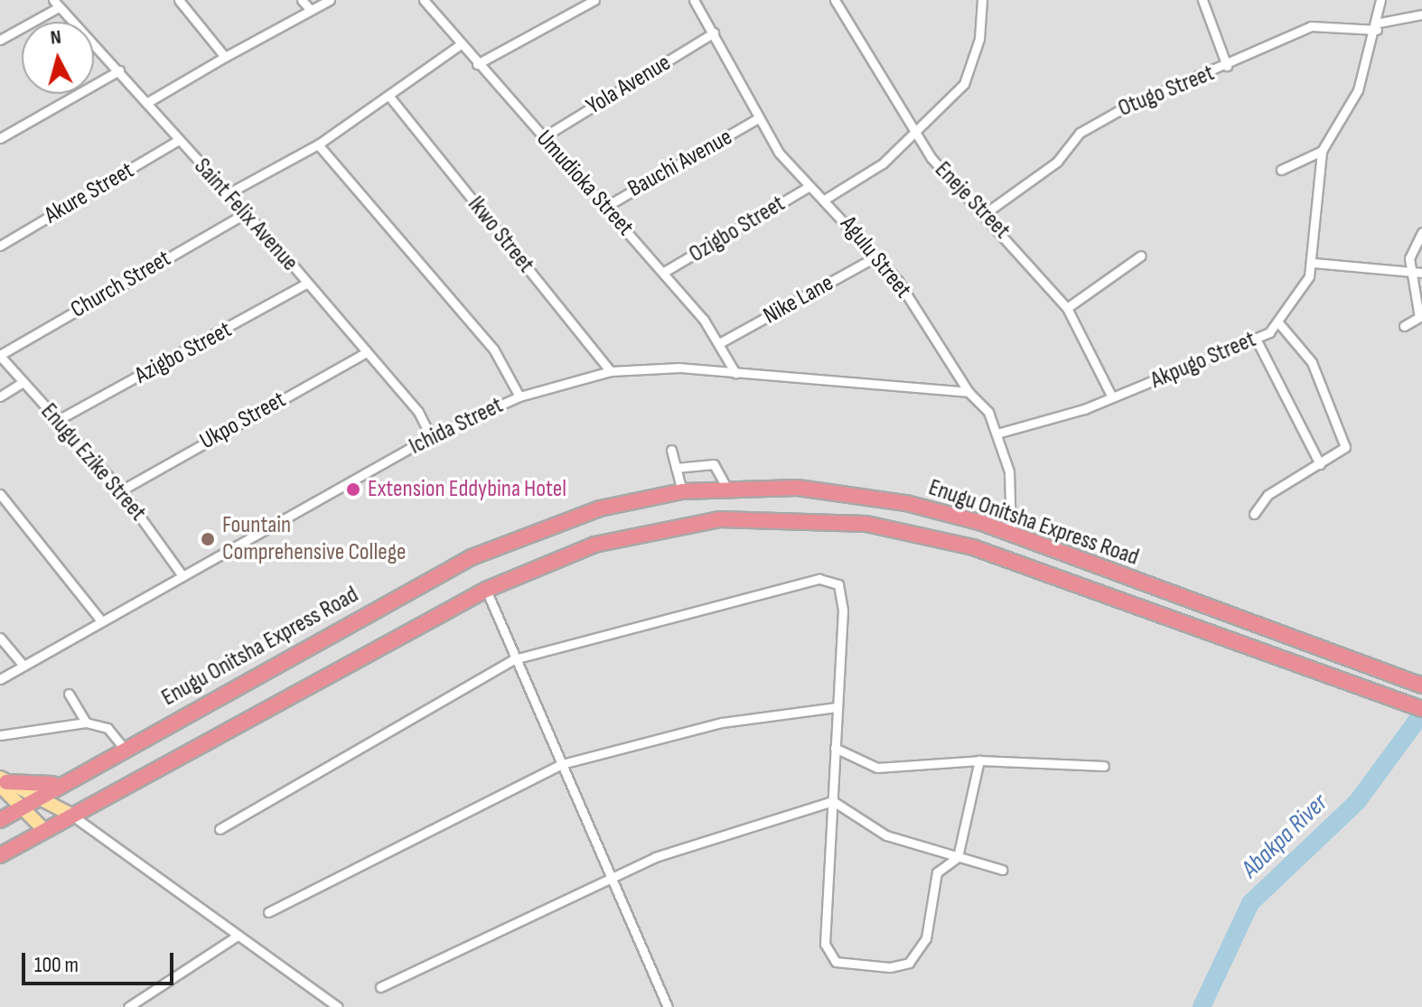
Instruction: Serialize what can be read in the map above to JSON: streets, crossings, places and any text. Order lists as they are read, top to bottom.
{
  "streets": {
    "highway": ["Enugu Onitsha Express Road"],
    "street": [
      "Yola Avenue",
      "Otugo Street",
      "Bauchi Avenue",
      "Umudioka Street",
      "Akure Street",
      "Eneje Street",
      "Saint Felix Avenue",
      "Ozigbo Street",
      "Ikwo Street",
      "Agulu Street",
      "Church Street",
      "Nike Lane",
      "Azigbo Street",
      "Akpugo Street",
      "Ukpo Street",
      "Ichida Street",
      "Enugu Ezike Street"
    ]
  },
  "crossings": [
    ["Yola Avenue", "Umudioka Street"],
    ["Yola Avenue", "Agulu Street"],
    ["Otugo Street", "Eneje Street"],
    ["Otugo Street", "Akpugo Street"],
    ["Bauchi Avenue", "Umudioka Street"],
    ["Bauchi Avenue", "Agulu Street"],
    ["Umudioka Street", "Ozigbo Street"],
    ["Umudioka Street", "Nike Lane"],
    ["Umudioka Street", "Ichida Street"],
    ["Akure Street", "Saint Felix Avenue"],
    ["Eneje Street", "Akpugo Street"],
    ["Saint Felix Avenue", "Church Street"],
    ["Saint Felix Avenue", "Azigbo Street"],
    ["Saint Felix Avenue", "Ukpo Street"],
    ["Saint Felix Avenue", "Ichida Street"],
    ["Ozigbo Street", "Agulu Street"],
    ["Ikwo Street", "Ichida Street"],
    ["Agulu Street", "Nike Lane"],
    ["Agulu Street", "Akpugo Street"],
    ["Agulu Street", "Ichida Street"],
    ["Church Street", "Enugu Ezike Street"],
    ["Azigbo Street", "Enugu Ezike Street"],
    ["Ukpo Street", "Enugu Ezike Street"],
    ["Ichida Street", "Enugu Ezike Street"]
  ],
  "water": ["Abakpa River"],
  "places": ["Extension Eddybina Hotel", "Fountain Comprehensive College"],
  "scale_bar": "100 m",
  "north": "top"
}
